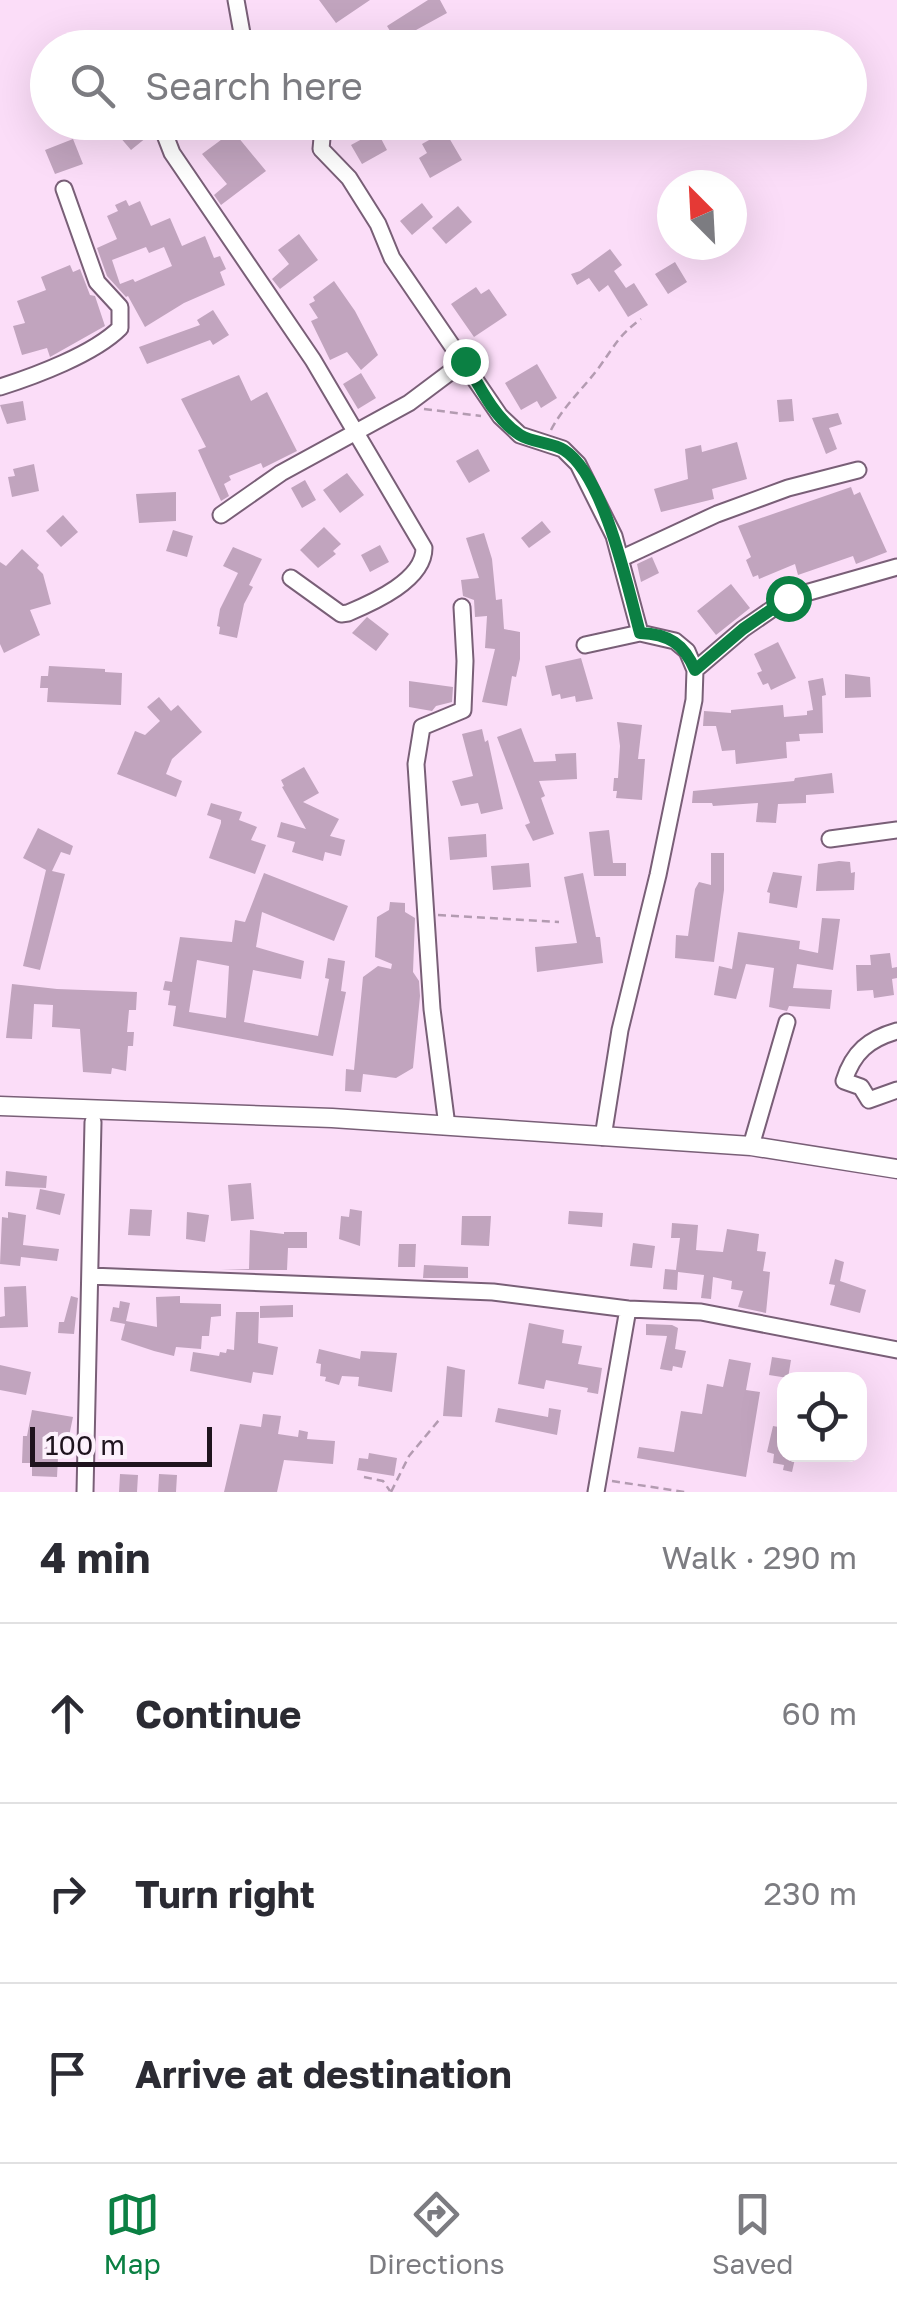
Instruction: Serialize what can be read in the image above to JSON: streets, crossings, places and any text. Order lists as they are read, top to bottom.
{
  "scale_bar": "100 m",
  "north": "top left",
  "page": {
    "search": "Search here",
    "scale": "100 m",
    "heading": ["4 min", "Walk · 290 m"],
    "list": [
      ["Continue", "60 m"],
      ["Turn right", "230 m"],
      "Arrive at destination"
    ],
    "nav": ["Map", "Directions", "Saved"]
  }
}
